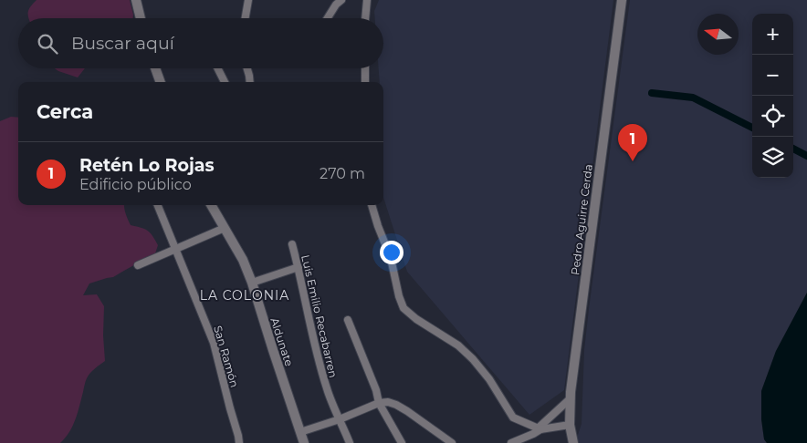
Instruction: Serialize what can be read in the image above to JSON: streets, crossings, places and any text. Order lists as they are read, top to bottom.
{
  "streets": {
    "street": [
      "Pedro Aguirre Cerda",
      "Luis Emilio Recabarren",
      "Aldunate",
      "San Ramón"
    ]
  },
  "districts": ["LA COLONIA"],
  "north": "left",
  "page": {
    "map_buttons": ["+", "−"],
    "search": "Buscar aquí",
    "heading": "Cerca",
    "pins": "1",
    "list": [
      {
        "mark": "1",
        "name": "Retén Lo Rojas",
        "note": "Edificio público",
        "value": "270 m"
      }
    ]
  }
}
